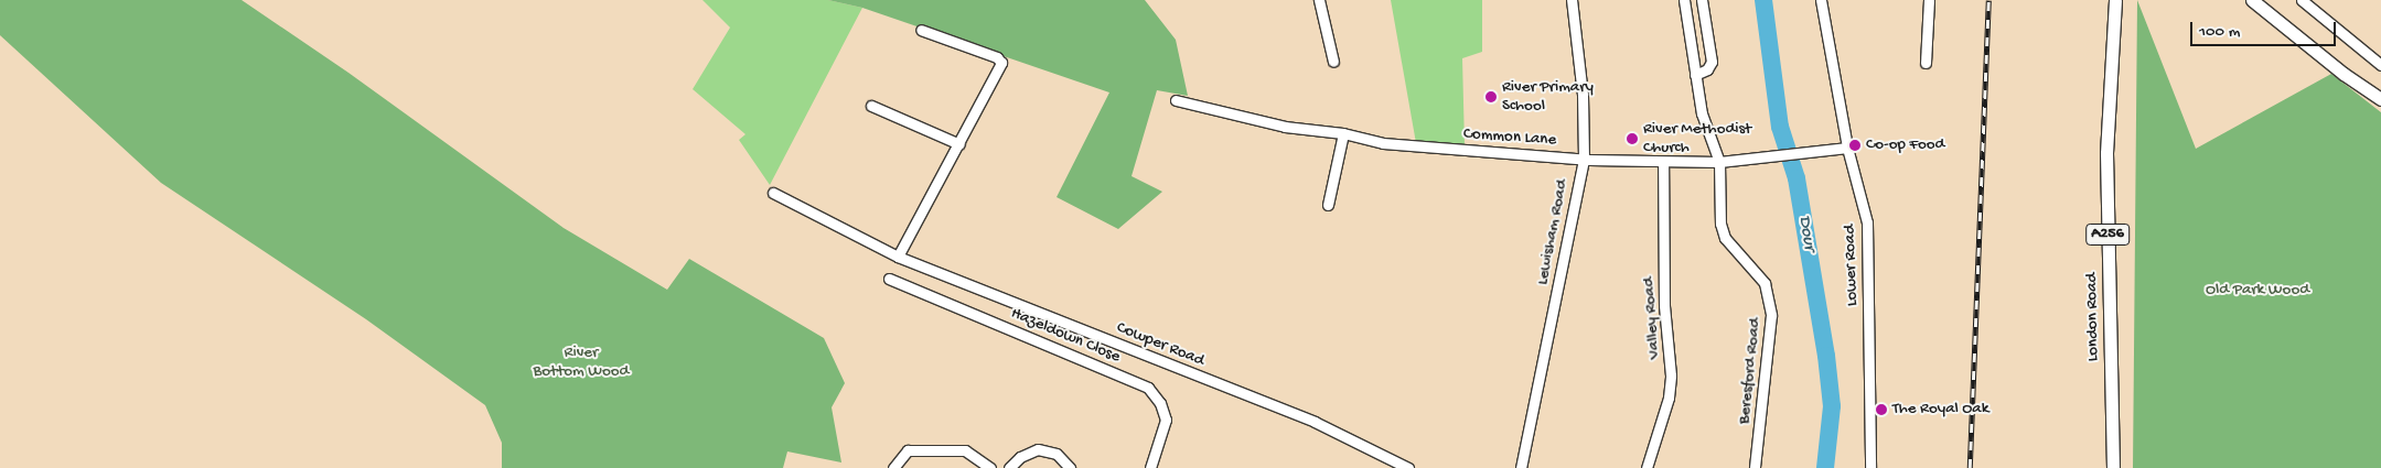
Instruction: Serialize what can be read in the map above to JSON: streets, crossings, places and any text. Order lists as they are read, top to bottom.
{
  "streets": {
    "main road": ["A256", "London Road"],
    "street": [
      "Common Lane",
      "Lewisham Road",
      "Lower Road",
      "Valley Road",
      "Hazeldown Close",
      "Cowper Road",
      "Beresford Road"
    ]
  },
  "crossings": [
    ["Common Lane", "Lewisham Road"],
    ["Common Lane", "Lower Road"],
    ["Common Lane", "Valley Road"],
    ["Common Lane", "Beresford Road"]
  ],
  "water": ["Dour"],
  "parks": ["Old Park Wood", "River Bottom Wood"],
  "places": [
    "River Primary School",
    "River Methodist Church",
    "Co-op Food",
    "The Royal Oak"
  ],
  "scale_bar": "100 m"
}
